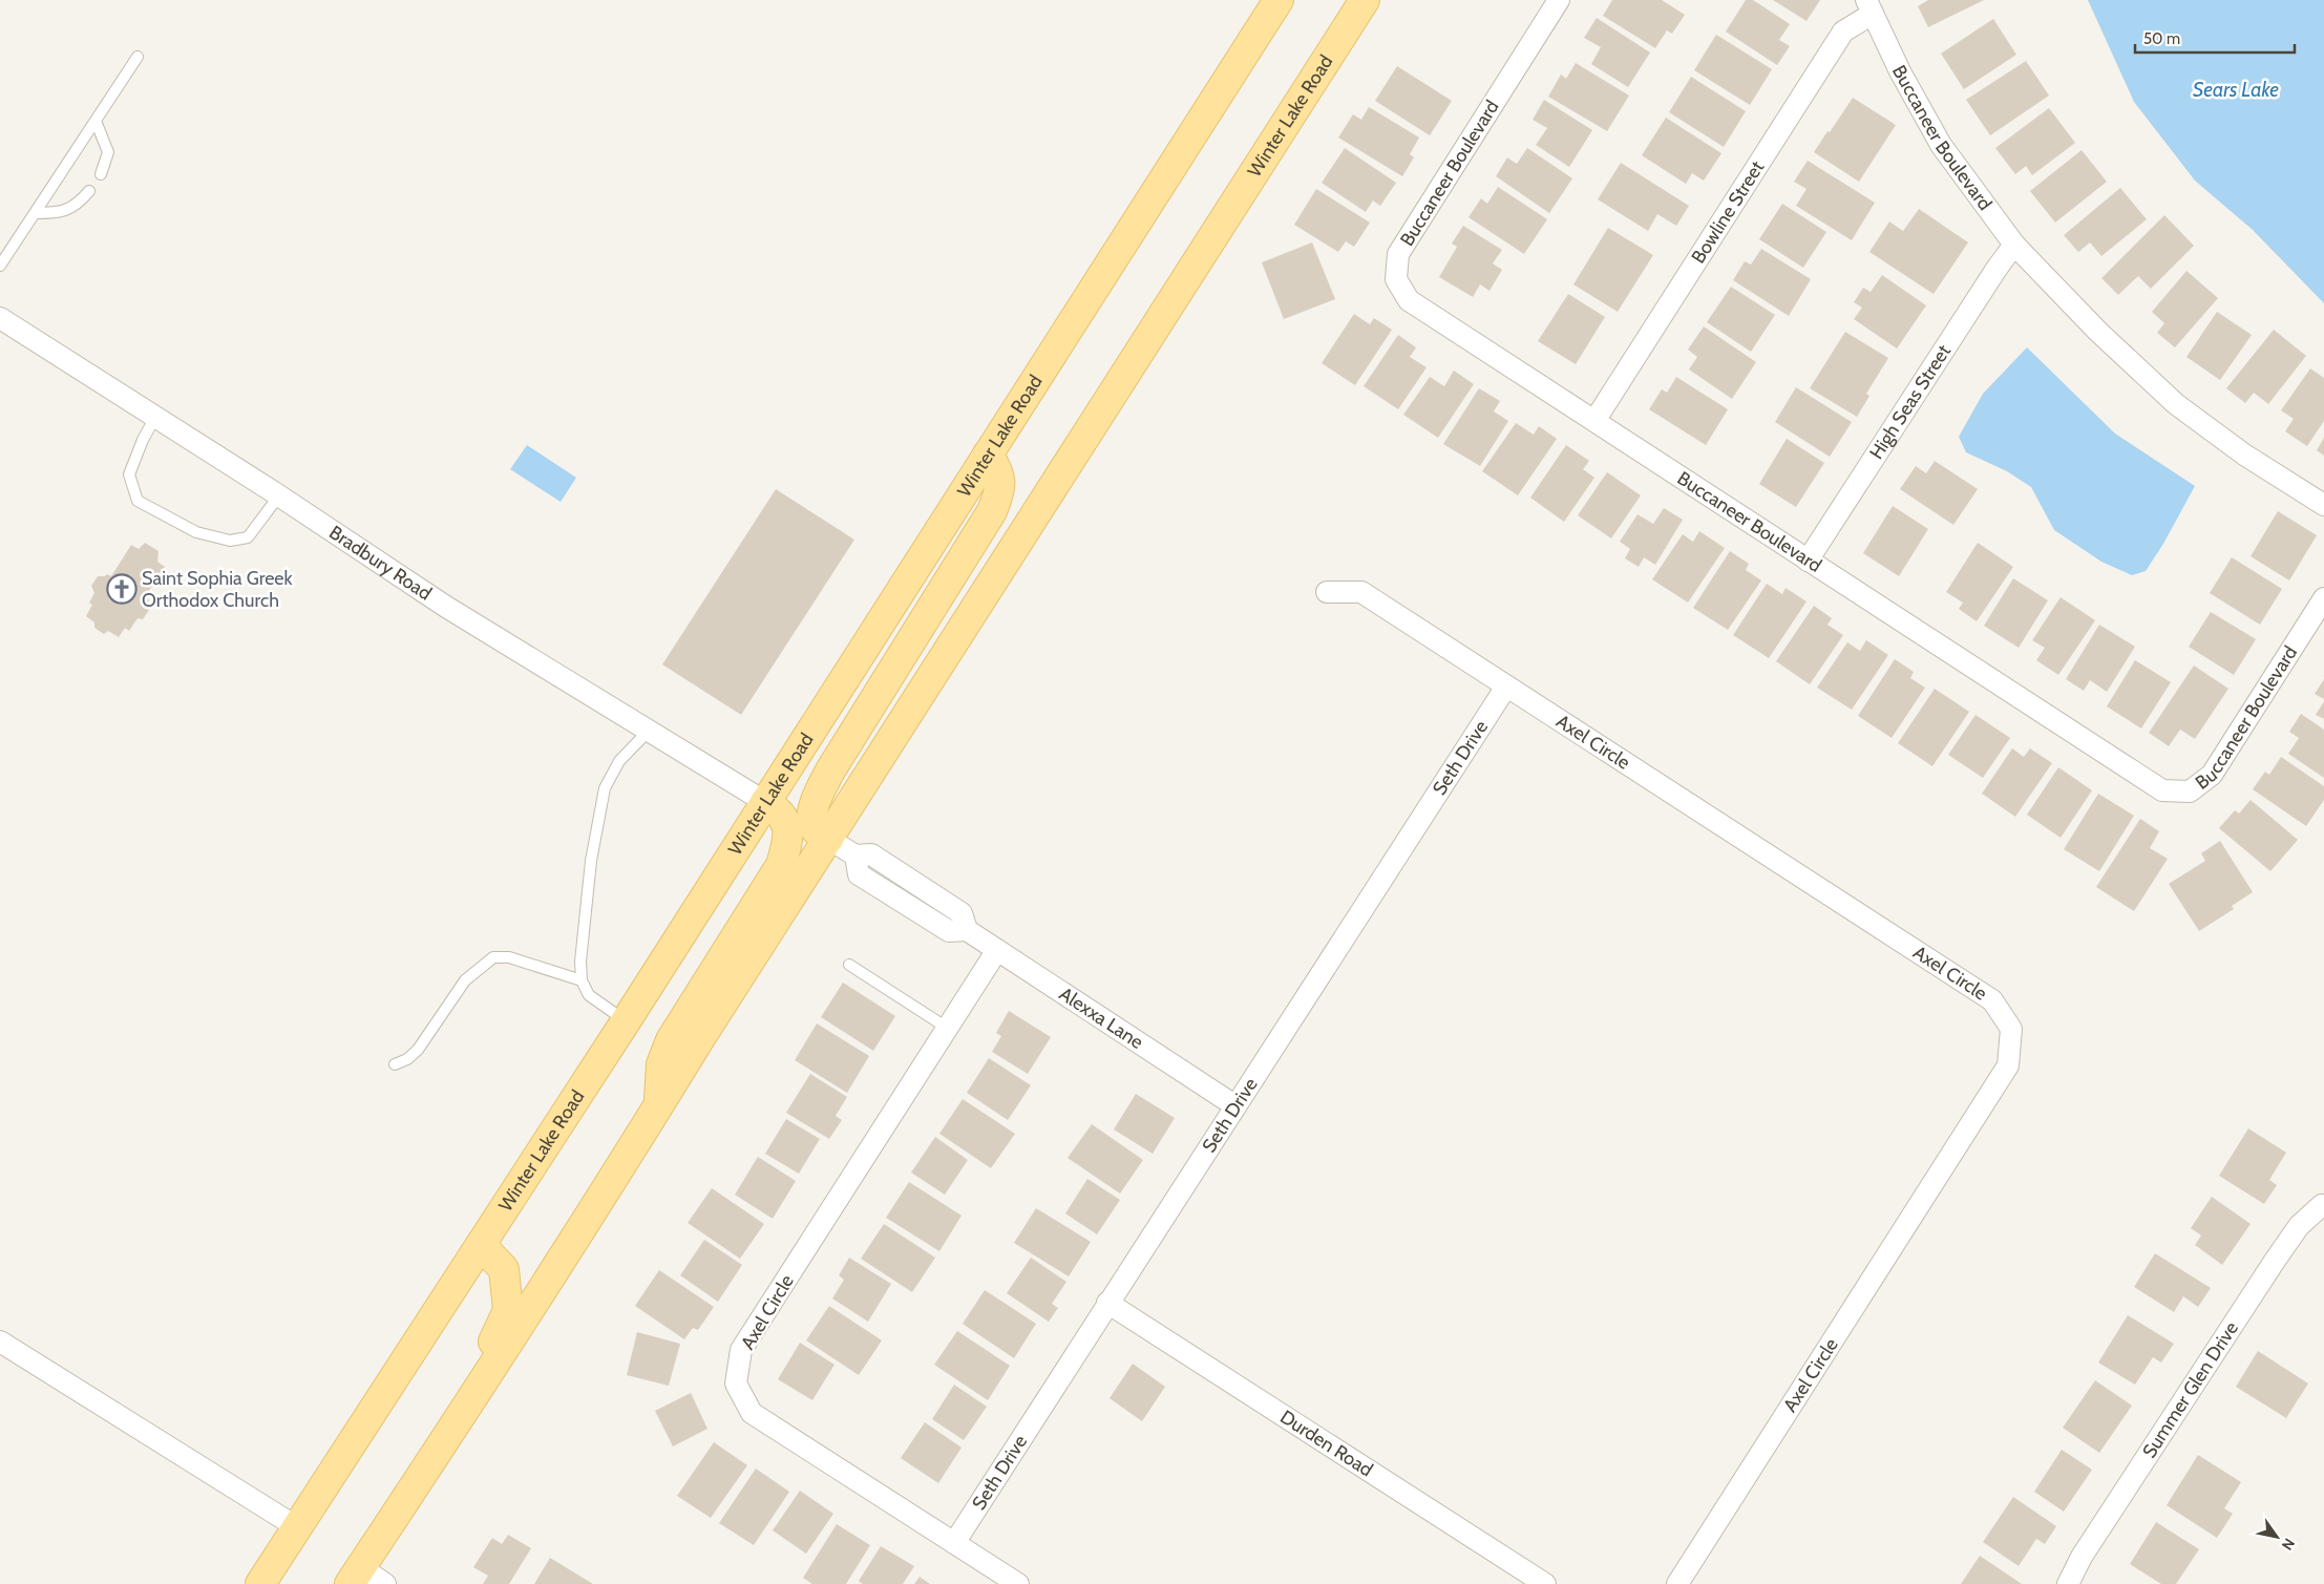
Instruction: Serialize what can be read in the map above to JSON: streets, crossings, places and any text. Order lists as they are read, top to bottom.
{
  "streets": {
    "main road": ["Winter Lake Road"],
    "street": [
      "Buccaneer Boulevard",
      "Bowline Street",
      "High Seas Street",
      "Bradbury Road",
      "Axel Circle",
      "Seth Drive",
      "Alexxa Lane",
      "Summer Glen Drive",
      "Durden Road"
    ]
  },
  "crossings": [
    ["Winter Lake Road", "Bradbury Road"],
    ["Winter Lake Road", "Alexxa Lane"],
    ["Buccaneer Boulevard", "Bowline Street"],
    ["Buccaneer Boulevard", "High Seas Street"],
    ["Axel Circle", "Seth Drive"],
    ["Axel Circle", "Alexxa Lane"],
    ["Seth Drive", "Alexxa Lane"],
    ["Seth Drive", "Durden Road"]
  ],
  "water": ["Sears Lake"],
  "places": {
    "church": ["Saint Sophia Greek Orthodox Church"]
  },
  "scale_bar": "50 m",
  "north": "bottom right"
}
